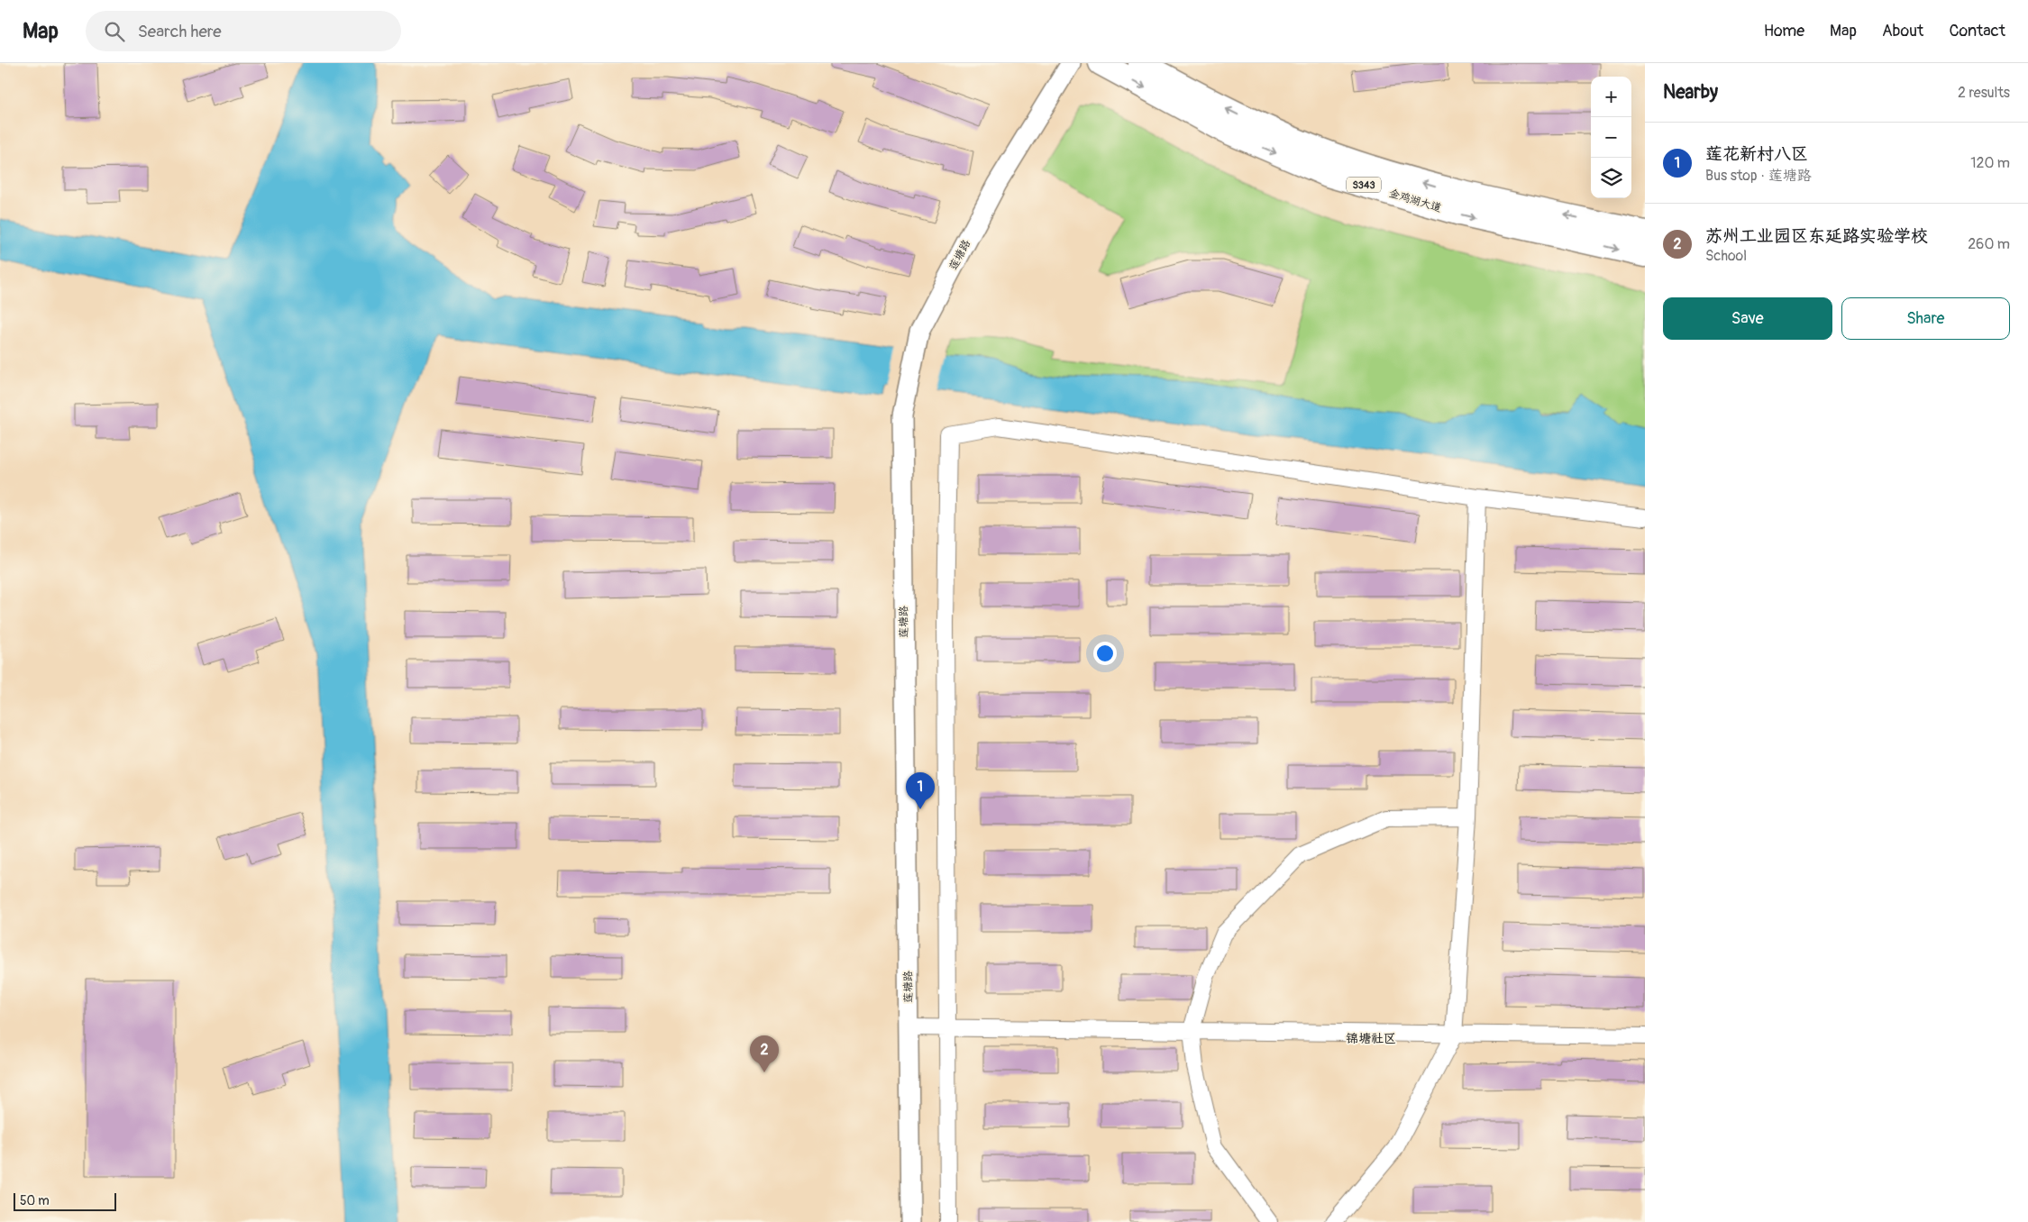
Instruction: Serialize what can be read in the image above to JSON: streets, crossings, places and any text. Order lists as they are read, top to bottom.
{
  "streets": {
    "main road": ["S343", "金鸡湖大道"],
    "street": ["莲塘路"]
  },
  "districts": ["锦塘社区"],
  "scale_bar": "50 m",
  "page": {
    "header": "Map",
    "search": "Search here",
    "nav": [
      "Home",
      "Map",
      "About",
      "Contact"
    ],
    "heading": ["Nearby", "2 results"],
    "map_buttons": ["+", "−"],
    "list": [
      {
        "mark": "1",
        "name": "莲花新村八区",
        "note": "Bus stop · 莲塘路",
        "value": "120 m"
      },
      {
        "mark": "2",
        "name": "苏州工业园区东延路实验学校",
        "note": "School",
        "value": "260 m"
      }
    ],
    "buttons": ["Save", "Share"],
    "pins": ["1", "2"],
    "scale": "50 m"
  }
}
